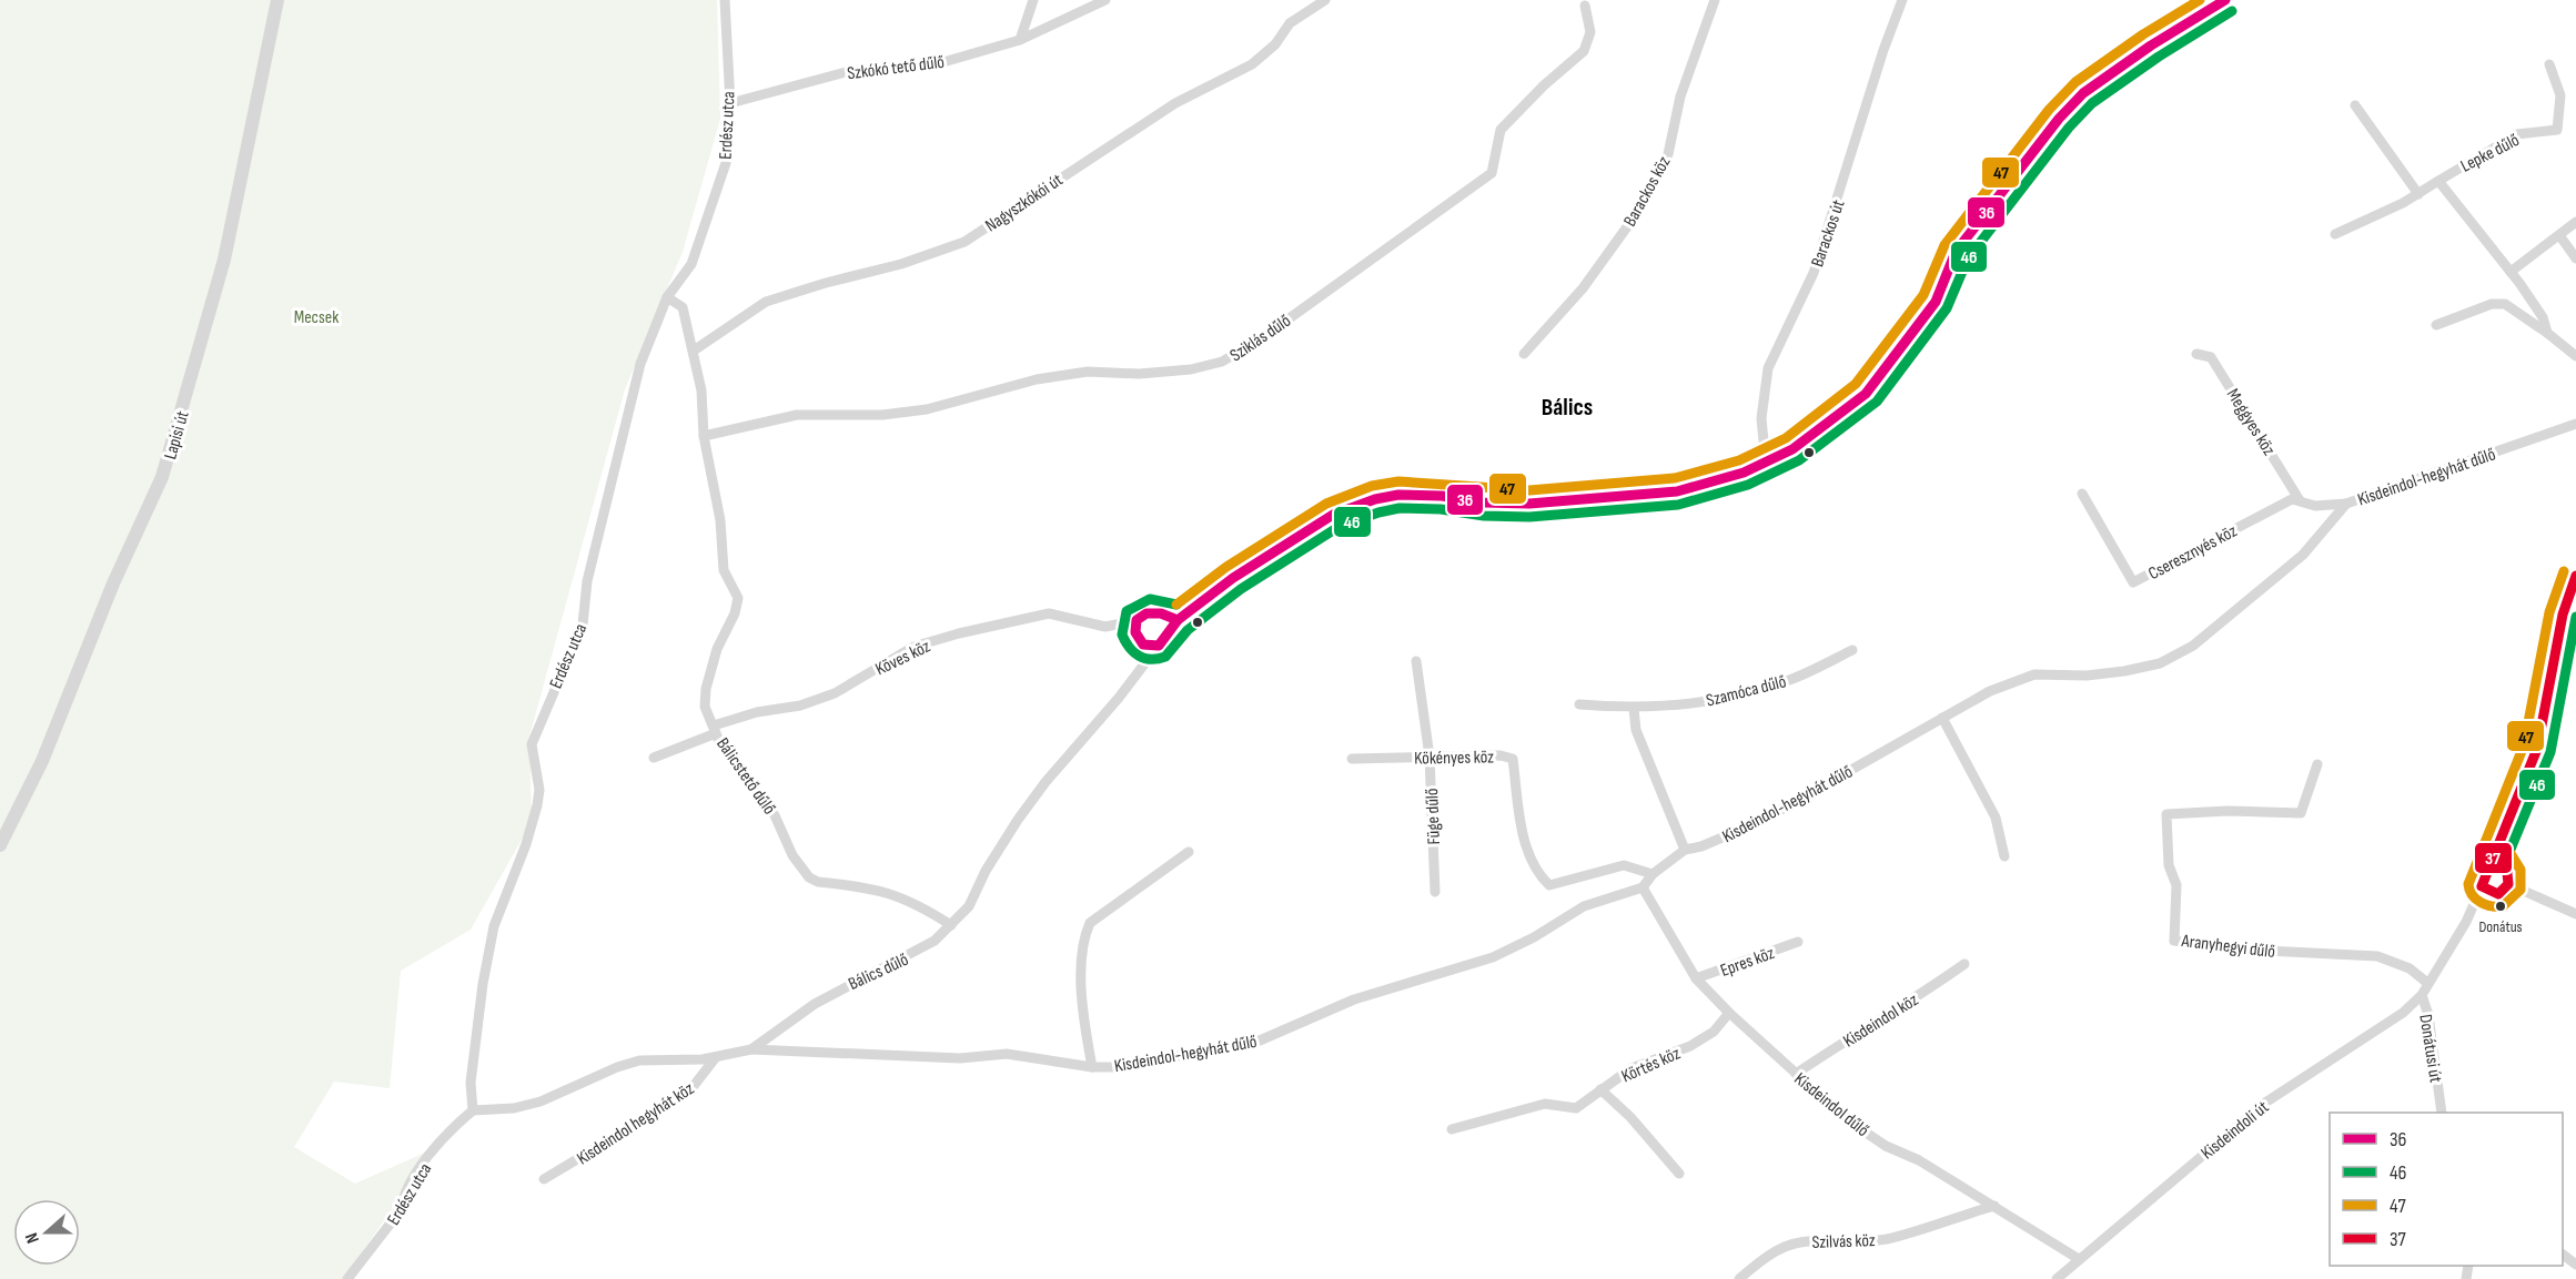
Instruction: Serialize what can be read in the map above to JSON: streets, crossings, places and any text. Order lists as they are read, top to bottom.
{
  "streets": {
    "street": [
      "Szkókó tető dűlő",
      "Erdész utca",
      "Lepke dűlő",
      "Barackos köz",
      "Nagyszkókói út",
      "Barackos út",
      "Sziklás dűlő",
      "Meggyes köz",
      "Lapisi út",
      "Kisdeindol-hegyhát dűlő",
      "Cseresznyés köz",
      "Köves köz",
      "Szamóca dűlő",
      "Kökényes köz",
      "Bálicstető dűlő",
      "Füge dűlő",
      "Aranyhegyi dűlő",
      "Epres köz",
      "Bálics dűlő",
      "Kisdeindol köz",
      "Donátusi út",
      "Körtés köz",
      "Kisdeindol dűlő",
      "Kisdeindol hegyhát köz",
      "Kisdeindoli út",
      "Szilvás köz"
    ]
  },
  "crossings": [
    ["Szkókó tető dűlő", "Erdész utca"],
    ["Erdész utca", "Bálicstető dűlő"],
    ["Erdész utca", "Bálics dűlő"],
    ["Nagyszkókói út", "Bálicstető dűlő"],
    ["Barackos út", "Bálics dűlő"],
    ["Sziklás dűlő", "Bálicstető dűlő"],
    ["Meggyes köz", "Cseresznyés köz"],
    ["Kisdeindol-hegyhát dűlő", "Cseresznyés köz"],
    ["Kisdeindol-hegyhát dűlő", "Kökényes köz"],
    ["Kisdeindol-hegyhát dűlő", "Bálics dűlő"],
    ["Kisdeindol-hegyhát dűlő", "Kisdeindol dűlő"],
    ["Köves köz", "Bálicstető dűlő"],
    ["Köves köz", "Bálics dűlő"],
    ["Kökényes köz", "Füge dűlő"],
    ["Bálicstető dűlő", "Bálics dűlő"],
    ["Aranyhegyi dűlő", "Donátusi út"],
    ["Epres köz", "Kisdeindol dűlő"],
    ["Bálics dűlő", "Kisdeindol hegyhát köz"],
    ["Kisdeindol köz", "Kisdeindol dűlő"],
    ["Donátusi út", "Kisdeindoli út"],
    ["Körtés köz", "Kisdeindol dűlő"],
    ["Kisdeindol dűlő", "Kisdeindoli út"],
    ["Kisdeindol dűlő", "Szilvás köz"]
  ],
  "districts": ["Bálics"],
  "parks": ["Mecsek"],
  "places": ["Donátus"],
  "lines": [
    "transit line 36",
    "transit line 47",
    "transit line 46",
    "transit line 37"
  ],
  "legend": [
    "36",
    "46",
    "47",
    "37"
  ],
  "north": "left"
}
